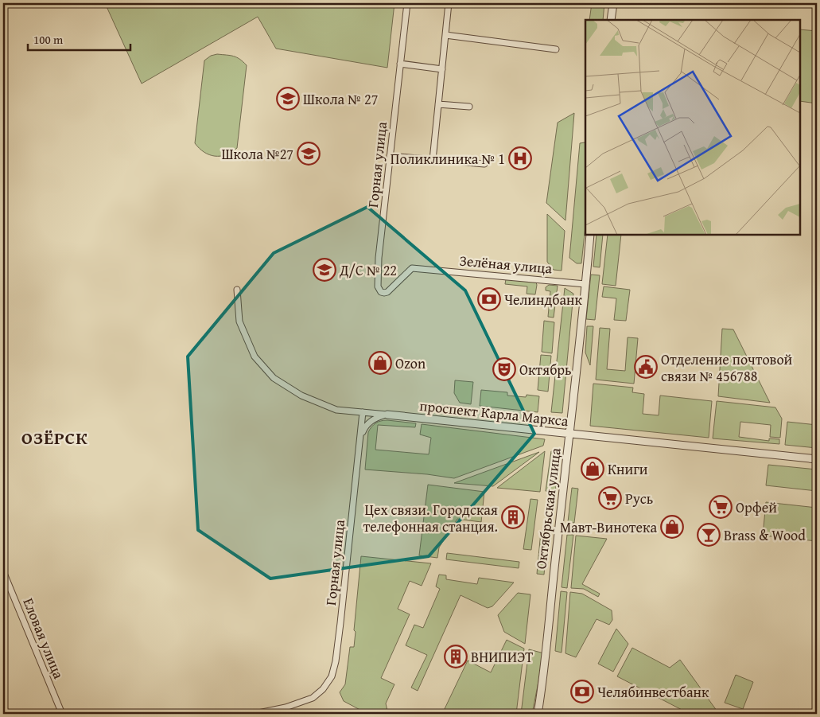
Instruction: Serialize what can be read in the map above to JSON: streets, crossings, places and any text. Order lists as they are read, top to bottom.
{
  "streets": {
    "street": [
      "Горная улица",
      "Зелёная улица",
      "проспект Карла Маркса",
      "Октябрьская улица",
      "Еловая улица"
    ]
  },
  "crossings": [
    ["Горная улица", "Зелёная улица"],
    ["Горная улица", "проспект Карла Маркса"],
    ["Зелёная улица", "Октябрьская улица"],
    ["проспект Карла Маркса", "Октябрьская улица"]
  ],
  "districts": ["ОЗЁРСК"],
  "places": {
    "school or university": ["Школа № 27", "Школа №27", "Д/С № 22"],
    "hospital": ["Поликлиника № 1"],
    "bank": ["Челиндбанк", "Челябинвестбанк"],
    "shop": ["Ozon", "Книги", "Мавт-Винотека"],
    "public building": ["Отделение почтовой связи № 456788"],
    "theatre": ["Октябрь"],
    "supermarket": ["Русь", "Орфей"],
    "building": ["Цех связи. Городская телефонная станция.", "ВНИПИЭТ"],
    "bar": ["Brass & Wood"]
  },
  "scale_bar": "100 m"
}
